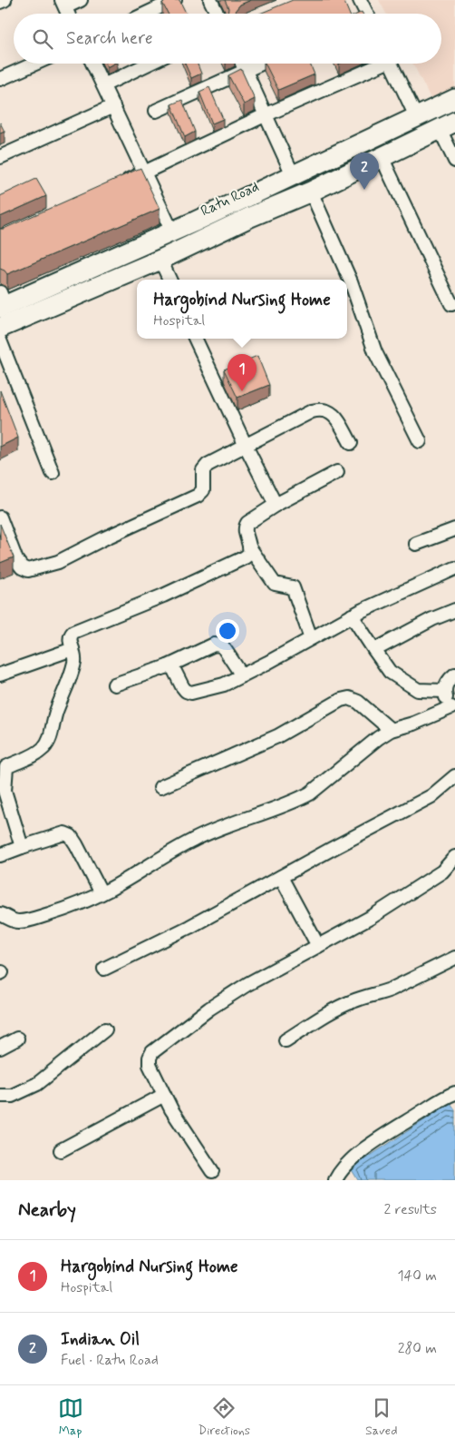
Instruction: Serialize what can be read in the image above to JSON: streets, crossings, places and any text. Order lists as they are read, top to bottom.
{
  "streets": {
    "main road": ["Ratu Road"]
  },
  "page": {
    "search": "Search here",
    "pins": ["2", "1"],
    "popup": ["Hargobind Nursing Home", "Hospital"],
    "heading": ["Nearby", "2 results"],
    "list": [
      {
        "mark": "1",
        "name": "Hargobind Nursing Home",
        "note": "Hospital",
        "value": "140 m"
      },
      {
        "mark": "2",
        "name": "Indian Oil",
        "note": "Fuel · Ratu Road",
        "value": "280 m"
      }
    ],
    "nav": ["Map", "Directions", "Saved"]
  }
}
